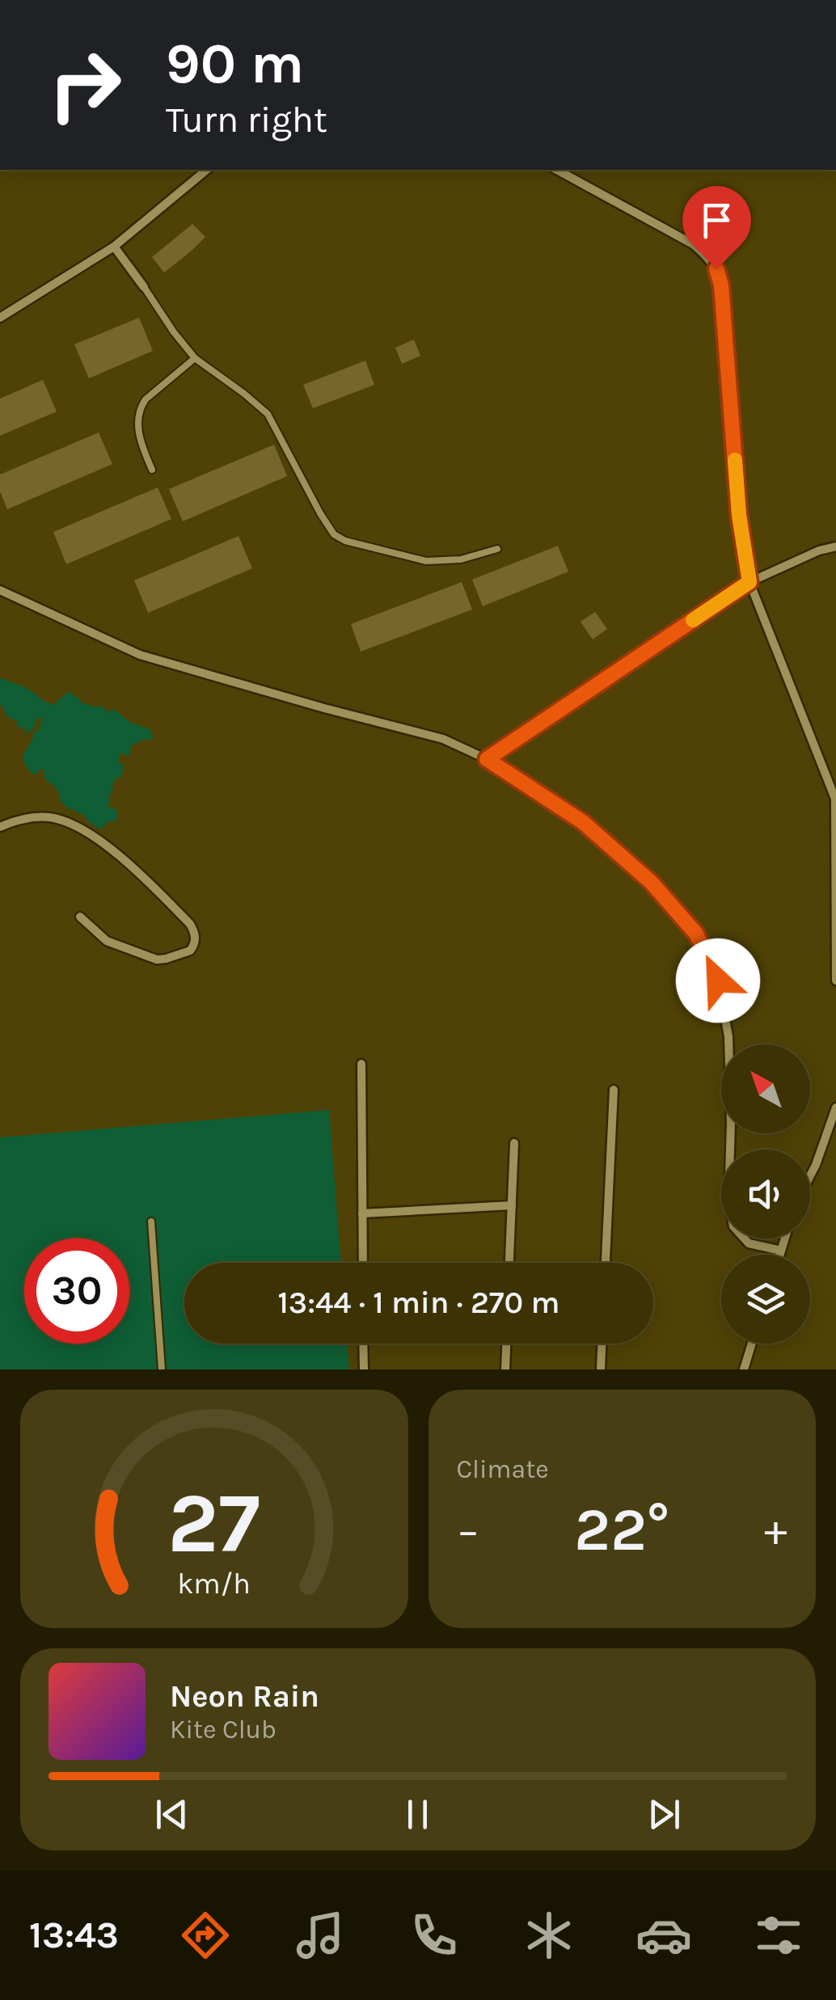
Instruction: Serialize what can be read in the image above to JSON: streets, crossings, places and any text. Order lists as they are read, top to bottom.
{
  "north": "top left",
  "page": {
    "turn": ["90 m", "Turn right"],
    "limit": "30",
    "trip": "13:44 · 1 min · 270 m",
    "tile": "Climate",
    "heat": ["−", "22°", "+"],
    "song": ["Neon Rain", "Kite Club"],
    "tabs": "13:43",
    "gauge": ["27", "km/h"]
  }
}
